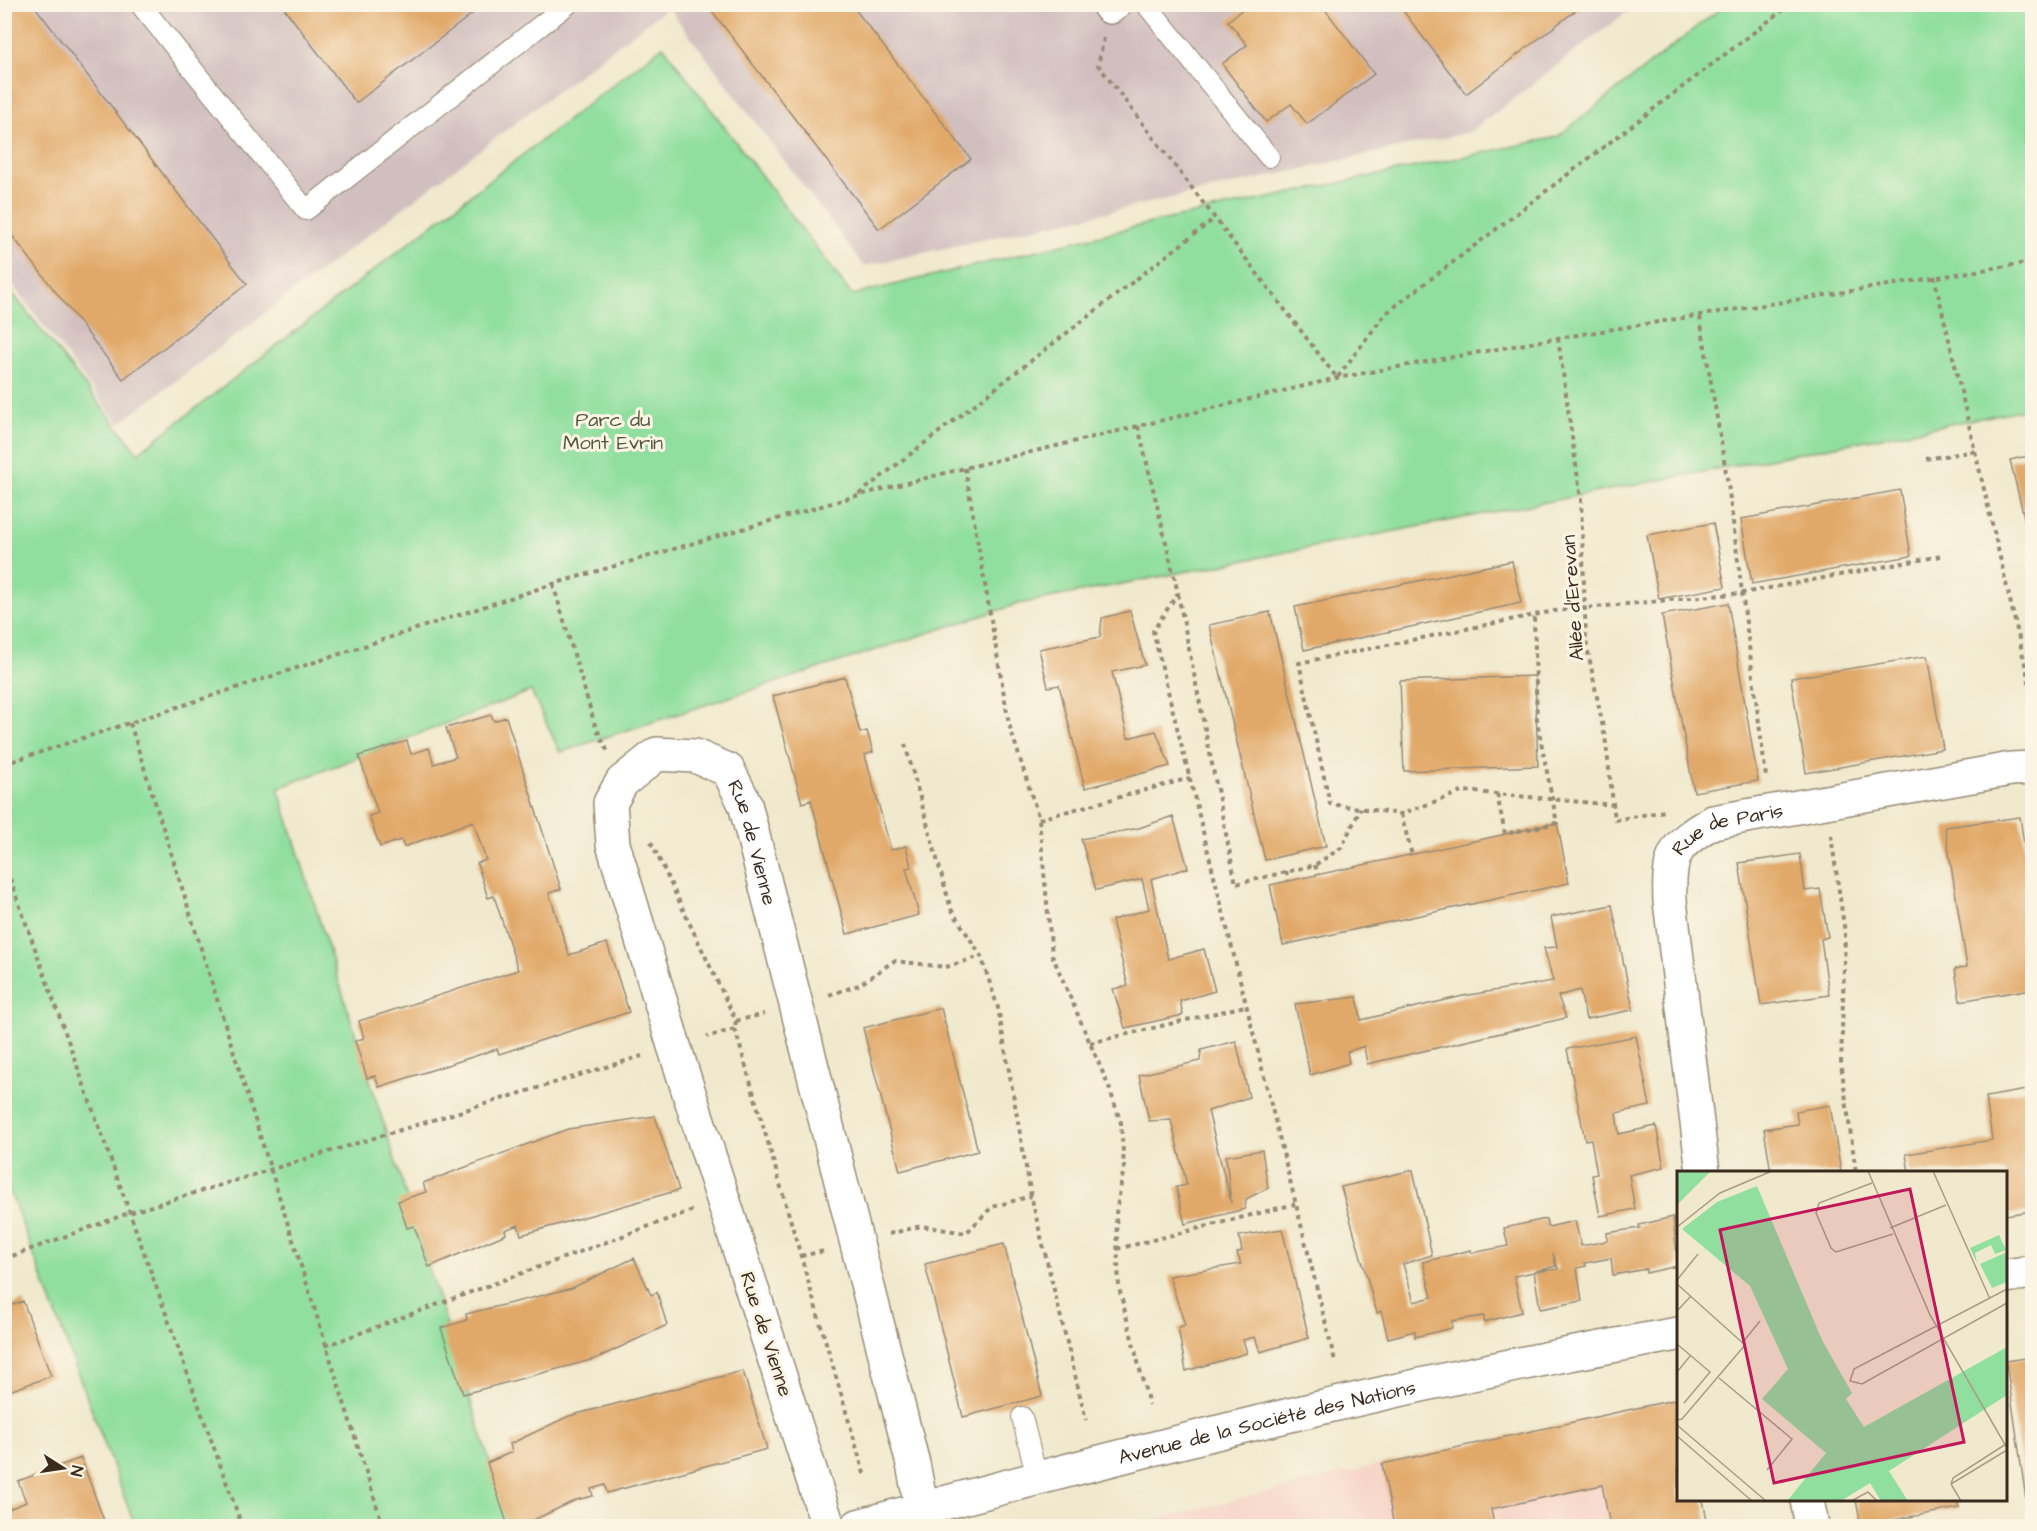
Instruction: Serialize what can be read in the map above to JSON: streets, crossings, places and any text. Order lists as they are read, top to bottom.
{
  "streets": {
    "street": ["Rue de Paris", "Rue de Vienne", "Avenue de la Société des Nations"],
    "path": ["Allée d'Erevan"]
  },
  "crossings": [
    ["Rue de Vienne", "Avenue de la Société des Nations"]
  ],
  "parks": ["Parc du Mont Evrin"],
  "north": "right"
}
